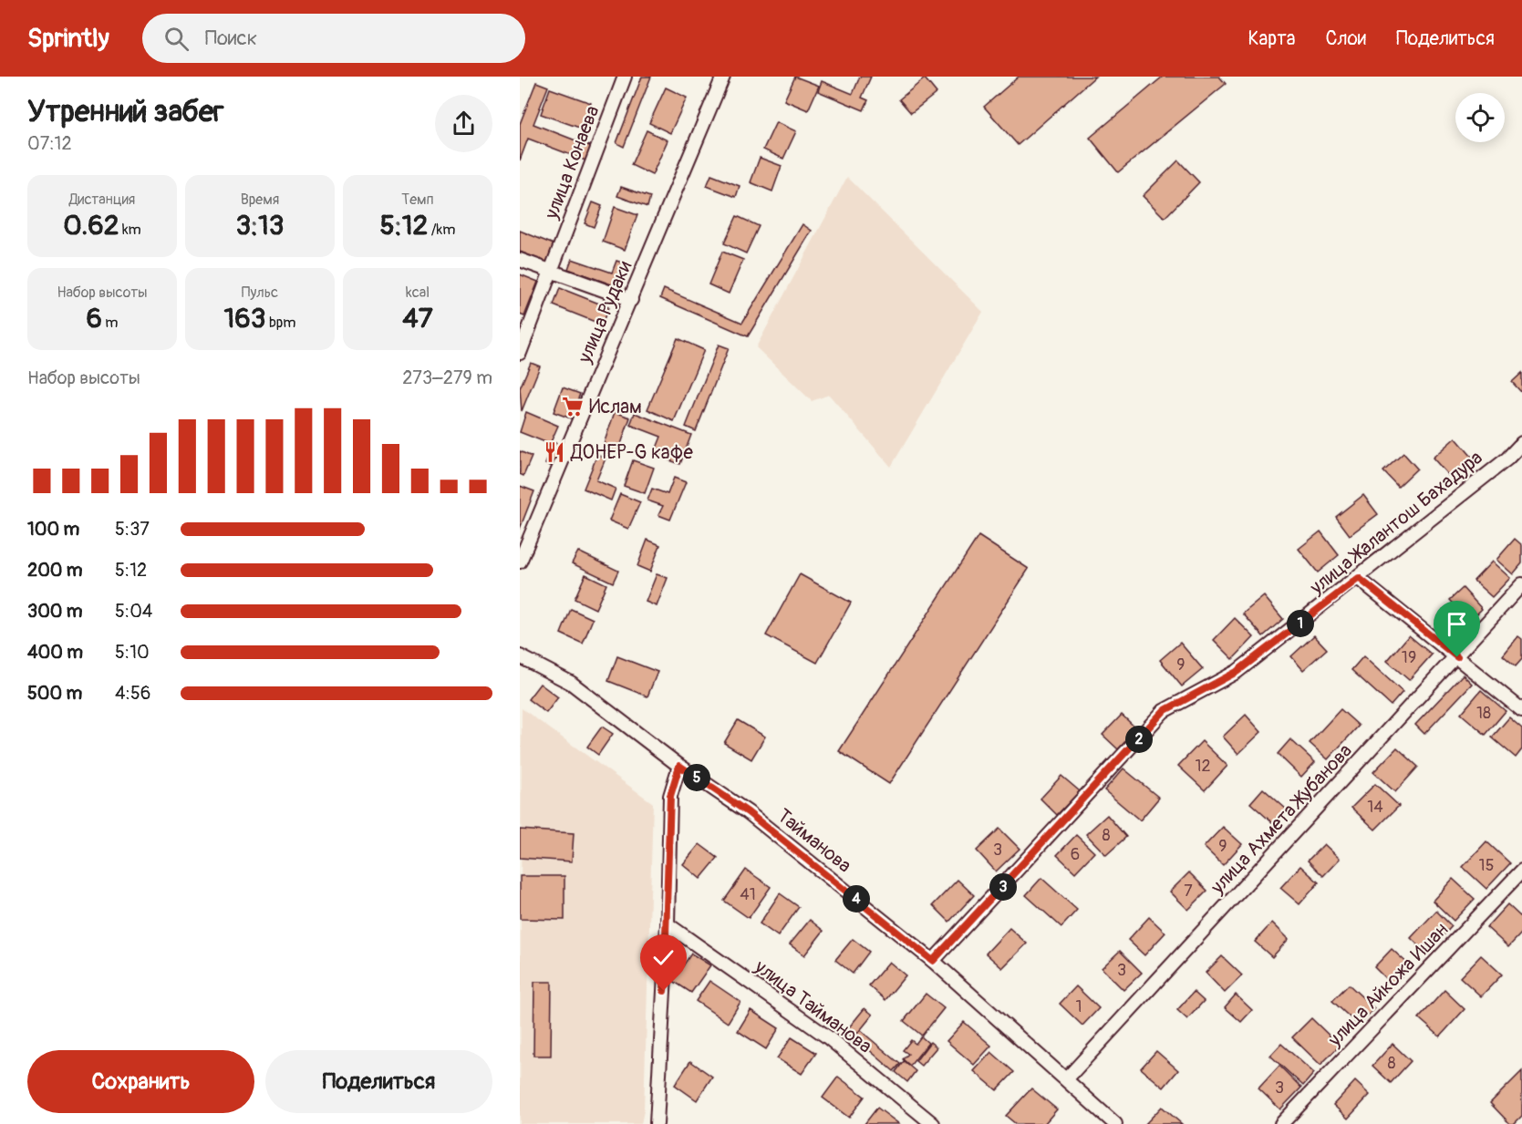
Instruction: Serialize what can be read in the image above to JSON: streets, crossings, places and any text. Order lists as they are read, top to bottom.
{
  "streets": {
    "street": [
      "улица Конаева",
      "улица Рудаки",
      "улица Жалантош Бахадура",
      "улица Ахмета Жубанова",
      "Тайманова",
      "улица Айкожа Ишан",
      "улица Тайманова"
    ]
  },
  "crossings": [
    ["улица Жалантош Бахадура", "Тайманова"],
    ["улица Ахмета Жубанова", "Тайманова"]
  ],
  "places": {
    "supermarket": ["Ислам"],
    "restaurant": ["ДОНЕР-G кафе"]
  },
  "house_numbers": [
    "19",
    "9",
    "18",
    "12",
    "14",
    "8",
    "9",
    "3",
    "6",
    "15",
    "7",
    "41",
    "3",
    "1",
    "8",
    "3"
  ],
  "page": {
    "header": "Sprintly",
    "search": "Поиск",
    "nav": ["Карта", "Слои", "Поделиться"],
    "heading": ["Утренний забег", "07:12"],
    "stats": [
      ["Дистанция", "0.62 km"],
      ["Время", "3:13"],
      ["Темп", "5:12 /km"],
      ["Набор высоты", "6 m"],
      ["Пульс", "163 bpm"],
      ["kcal", "47"]
    ],
    "chart": ["Набор высоты", "273–279 m"],
    "list": [
      {
        "name": "100 m",
        "note": "5:37"
      },
      {
        "name": "200 m",
        "note": "5:12"
      },
      {
        "name": "300 m",
        "note": "5:04"
      },
      {
        "name": "400 m",
        "note": "5:10"
      },
      {
        "name": "500 m",
        "note": "4:56"
      }
    ],
    "pins": [
      "1",
      "2",
      "5",
      "3",
      "4"
    ],
    "buttons": ["Сохранить", "Поделиться"]
  }
}
